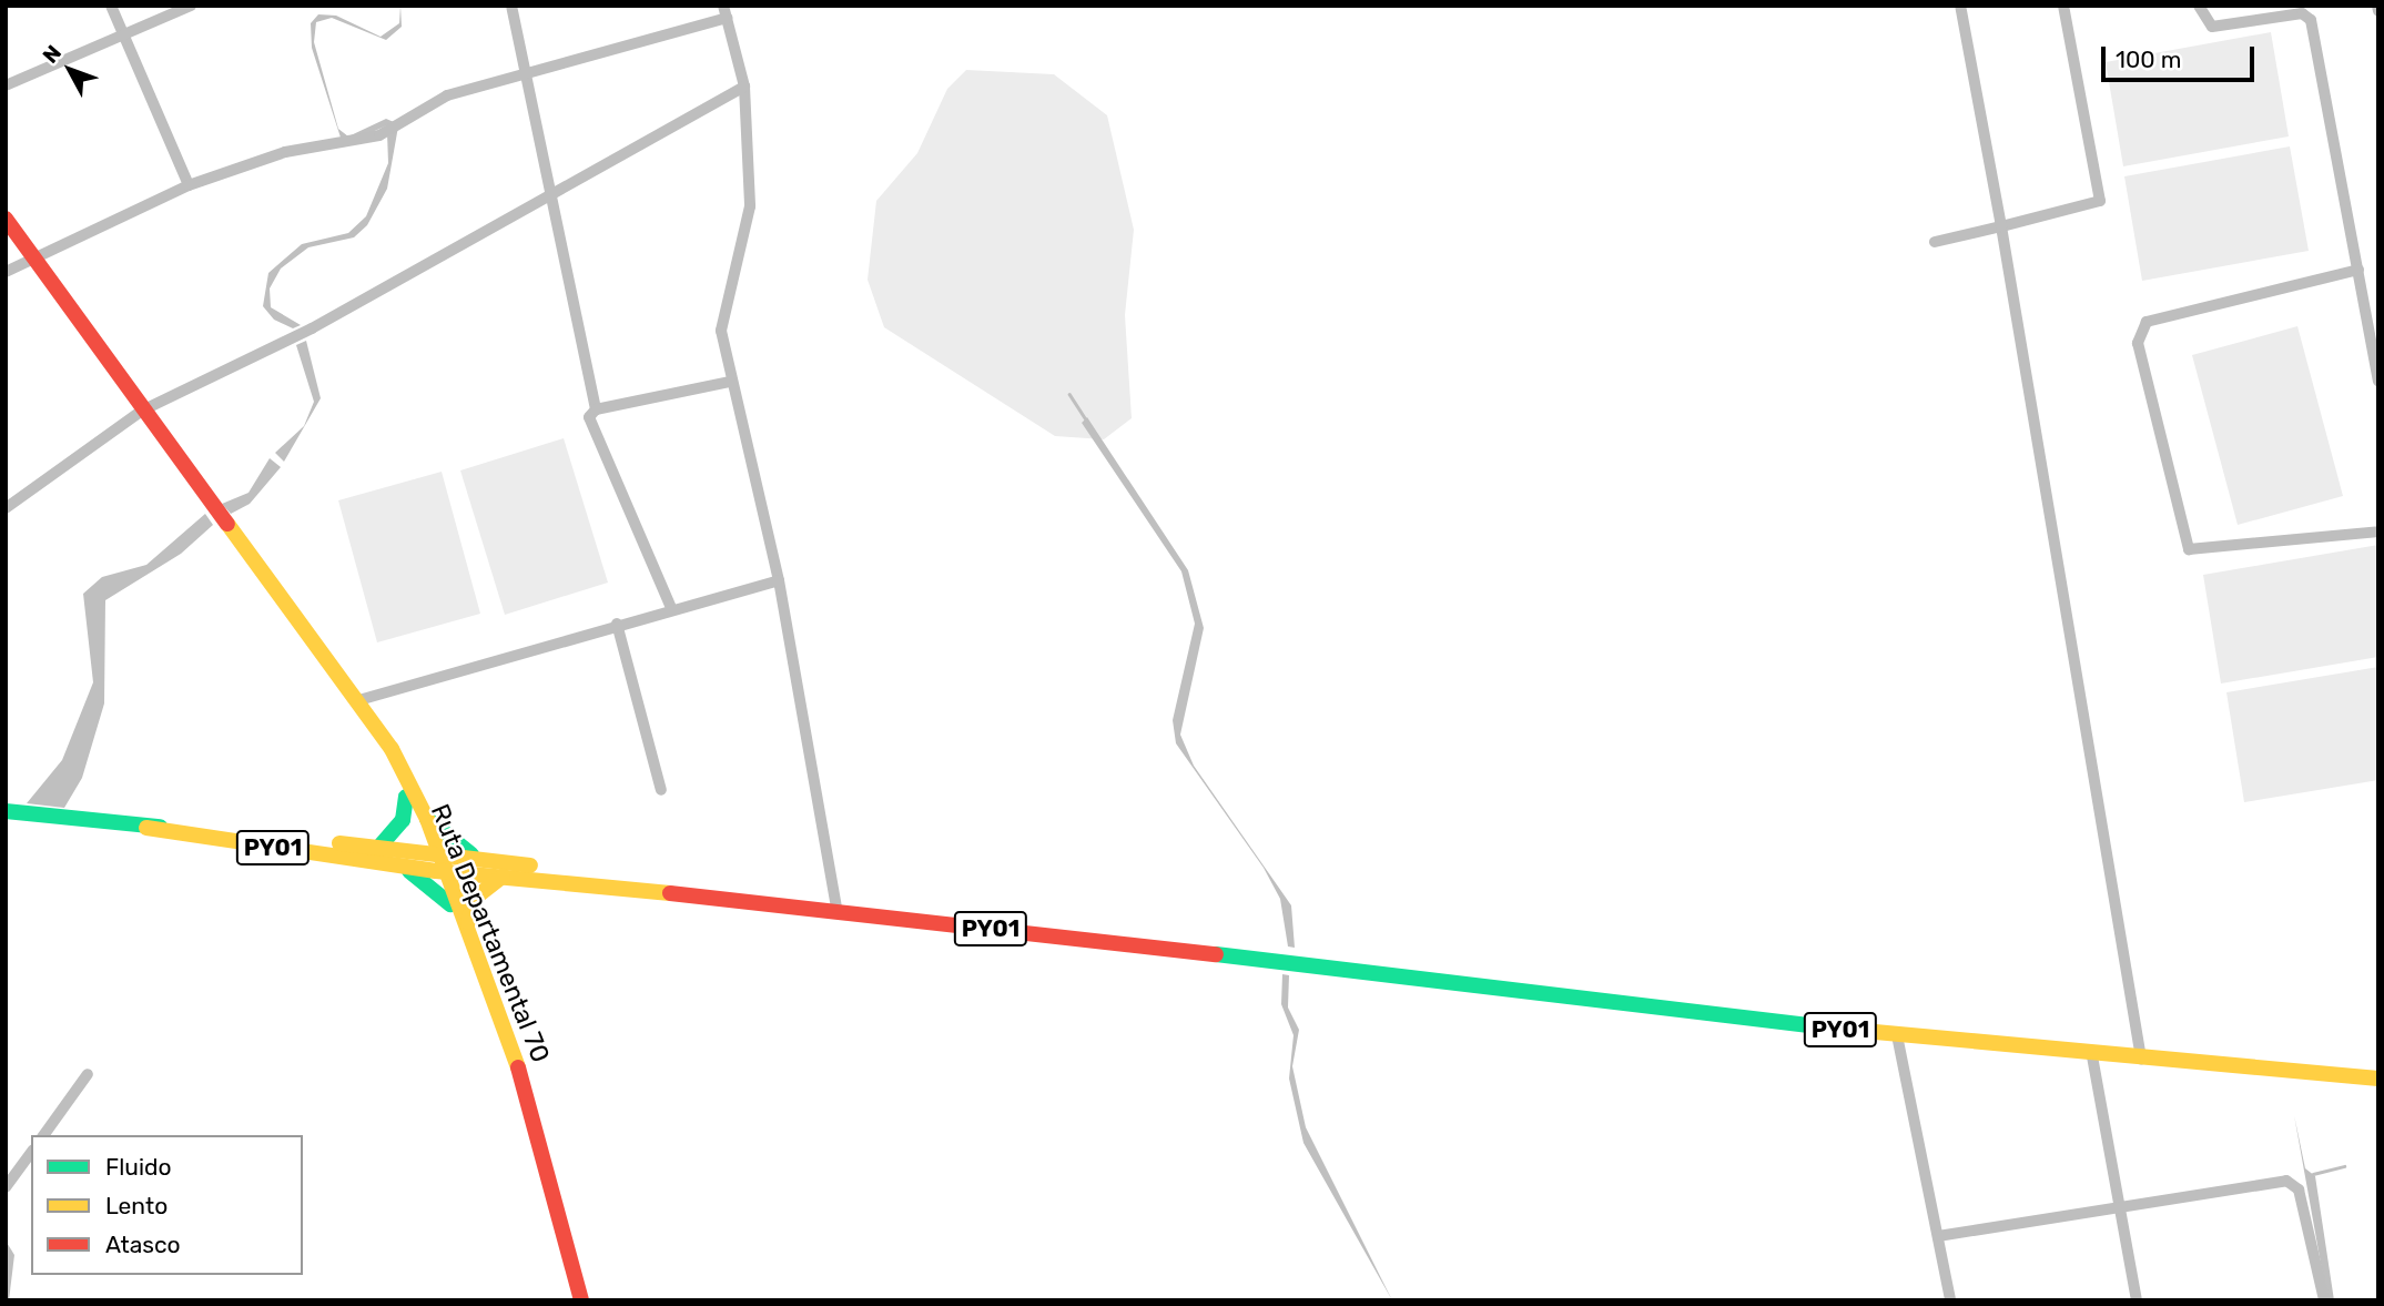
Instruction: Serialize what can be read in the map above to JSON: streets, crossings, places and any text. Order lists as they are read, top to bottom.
{
  "streets": {
    "main road": ["PY01", "Ruta Departamental 70"]
  },
  "crossings": [
    ["PY01", "Ruta Departamental 70"]
  ],
  "legend": ["Fluido", "Lento", "Atasco"],
  "scale_bar": "100 m",
  "north": "top left"
}
